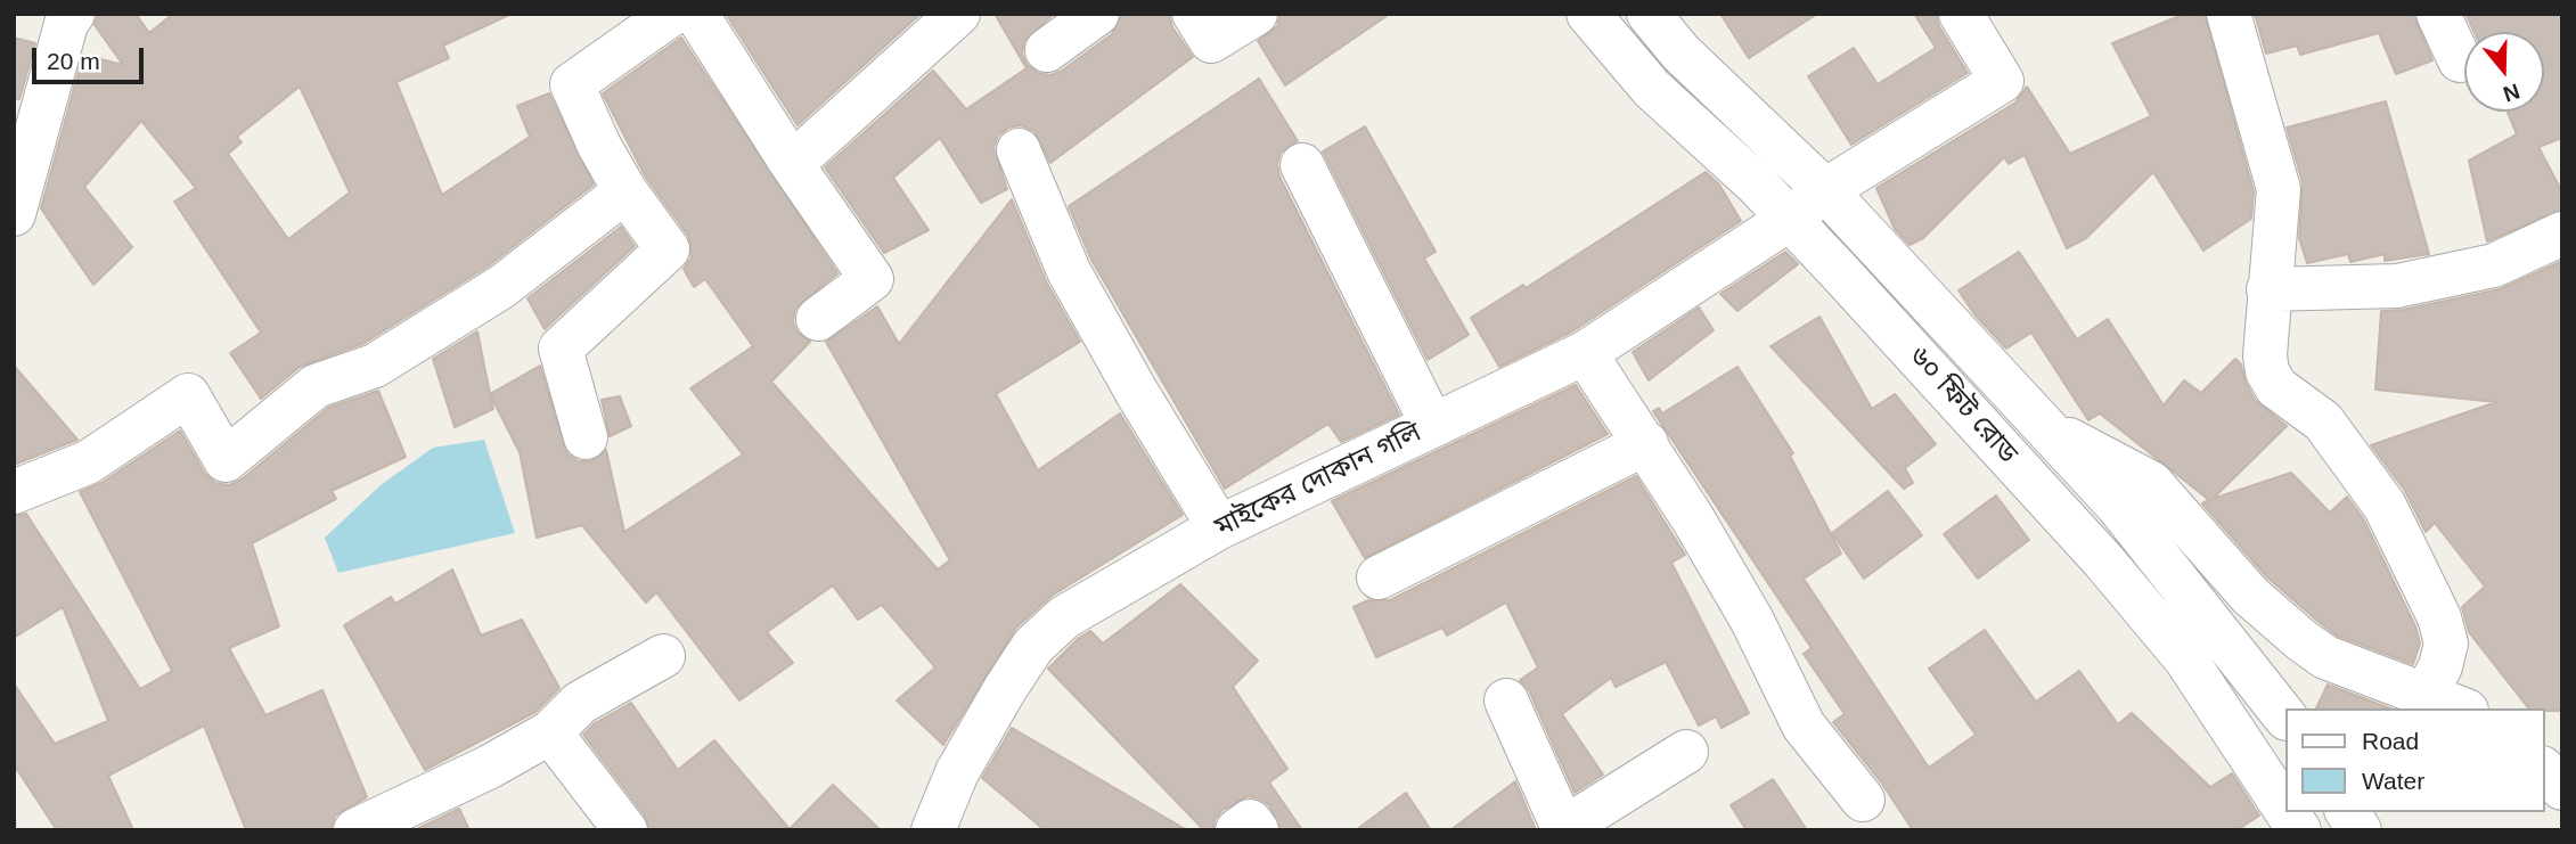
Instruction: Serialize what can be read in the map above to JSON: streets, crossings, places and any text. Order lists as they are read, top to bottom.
{
  "streets": {
    "street": ["৬০ ফিট রোড", "মাইকের দোকান গলি"]
  },
  "crossings": [
    ["৬০ ফিট রোড", "মাইকের দোকান গলি"]
  ],
  "legend": ["Road", "Water"],
  "scale_bar": "20 m",
  "north": "bottom"
}
